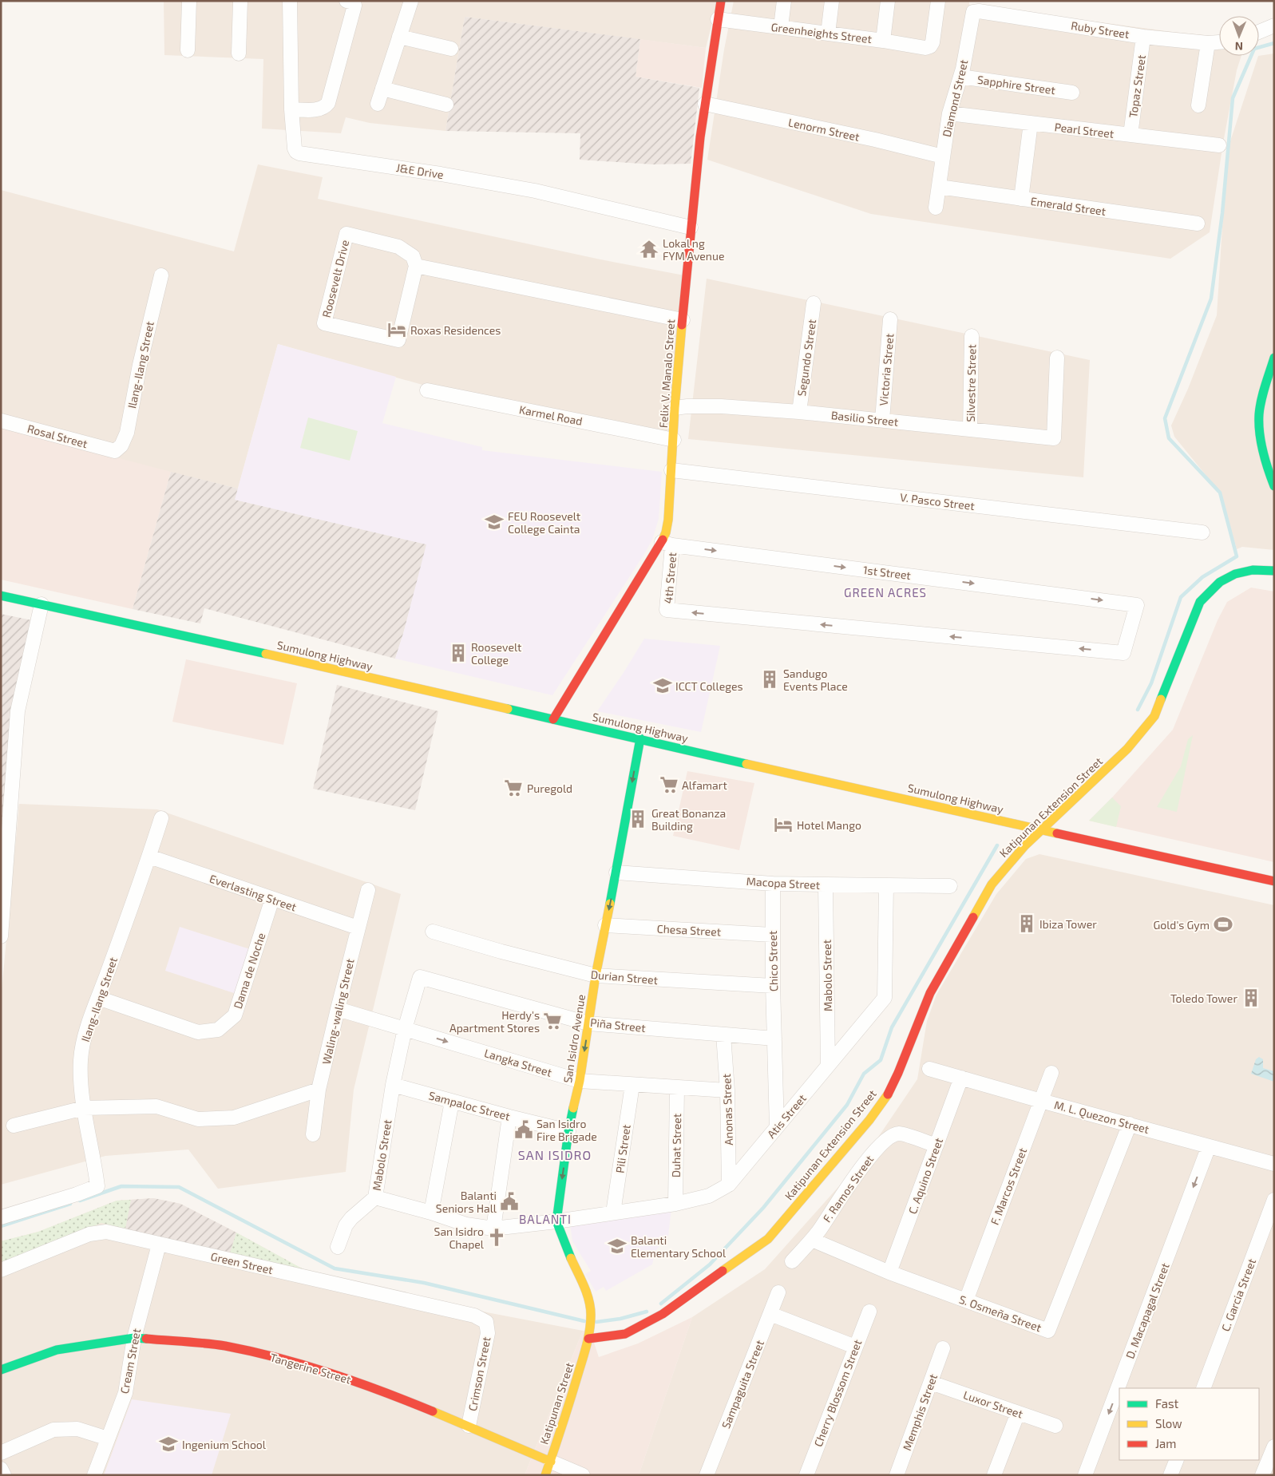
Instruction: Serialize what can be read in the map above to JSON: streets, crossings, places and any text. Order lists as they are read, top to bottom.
{
  "streets": {
    "street": [
      "Ruby Street",
      "Greenheights Street",
      "Sapphire Street",
      "Topaz Street",
      "Diamond Street",
      "Lenorm Street",
      "Pearl Street",
      "J&E Drive",
      "Emerald Street",
      "Roosevelt Drive",
      "Segundo Street",
      "Ilang-Ilang Street",
      "Victoria Street",
      "Felix V. Manalo Street",
      "Silvestre Street",
      "Karmel Road",
      "Basilio Street",
      "Rosal Street",
      "V. Pasco Street",
      "1st Street",
      "4th Street",
      "Sumulong Highway",
      "Katipunan Extension Street",
      "Macopa Street",
      "Everlasting Street",
      "Chesa Street",
      "Chico Street",
      "Dama de Noche",
      "Mabolo Street",
      "Durian Street",
      "Waling-waling Street",
      "Piña Street",
      "San Isidro Avenue",
      "Langka Street",
      "Sampaloc Street",
      "Anonas Street",
      "Atis Street",
      "M. L. Quezon Street",
      "Duhat Street",
      "Pili Street",
      "C. Aquino Street",
      "F. Marcos Street",
      "F. Ramos Street",
      "Green Street",
      "C. Garcia Street",
      "D. Macapagal Street",
      "S. Osmeña Street",
      "Cream Street",
      "Tangerine Street",
      "Crimson Street",
      "Sampaguita Street",
      "Cherry Blossom Street",
      "Katipunan Street",
      "Luxor Street",
      "Memphis Street"
    ]
  },
  "crossings": [
    ["Ruby Street", "Topaz Street"],
    ["Ruby Street", "Diamond Street"],
    ["Greenheights Street", "Felix V. Manalo Street"],
    ["Sapphire Street", "Diamond Street"],
    ["Topaz Street", "Pearl Street"],
    ["Diamond Street", "Lenorm Street"],
    ["Diamond Street", "Pearl Street"],
    ["Diamond Street", "Emerald Street"],
    ["Lenorm Street", "Felix V. Manalo Street"],
    ["J&E Drive", "Felix V. Manalo Street"],
    ["Segundo Street", "Basilio Street"],
    ["Ilang-Ilang Street", "Rosal Street"],
    ["Ilang-Ilang Street", "Everlasting Street"],
    ["Ilang-Ilang Street", "Dama de Noche"],
    ["Victoria Street", "Basilio Street"],
    ["Felix V. Manalo Street", "Karmel Road"],
    ["Felix V. Manalo Street", "Basilio Street"],
    ["Felix V. Manalo Street", "V. Pasco Street"],
    ["Felix V. Manalo Street", "1st Street"],
    ["Felix V. Manalo Street", "4th Street"],
    ["Felix V. Manalo Street", "Sumulong Highway"],
    ["Silvestre Street", "Basilio Street"],
    ["1st Street", "4th Street"],
    ["Sumulong Highway", "Katipunan Extension Street"],
    ["Sumulong Highway", "San Isidro Avenue"],
    ["Katipunan Extension Street", "San Isidro Avenue"],
    ["Katipunan Extension Street", "Katipunan Street"],
    ["Macopa Street", "Chico Street"],
    ["Macopa Street", "Mabolo Street"],
    ["Macopa Street", "San Isidro Avenue"],
    ["Macopa Street", "Atis Street"],
    ["Everlasting Street", "Dama de Noche"],
    ["Everlasting Street", "Waling-waling Street"],
    ["Chesa Street", "Chico Street"],
    ["Chesa Street", "San Isidro Avenue"],
    ["Chico Street", "Durian Street"],
    ["Chico Street", "Piña Street"],
    ["Chico Street", "Atis Street"],
    ["Mabolo Street", "Piña Street"],
    ["Mabolo Street", "San Isidro Avenue"],
    ["Mabolo Street", "Langka Street"],
    ["Mabolo Street", "Sampaloc Street"],
    ["Mabolo Street", "Atis Street"],
    ["Durian Street", "San Isidro Avenue"],
    ["Waling-waling Street", "Langka Street"],
    ["Piña Street", "San Isidro Avenue"],
    ["Piña Street", "Anonas Street"],
    ["San Isidro Avenue", "Langka Street"],
    ["San Isidro Avenue", "Sampaloc Street"],
    ["San Isidro Avenue", "Atis Street"],
    ["San Isidro Avenue", "Katipunan Street"],
    ["Langka Street", "Anonas Street"],
    ["Langka Street", "Duhat Street"],
    ["Langka Street", "Pili Street"],
    ["Anonas Street", "Atis Street"],
    ["Atis Street", "Duhat Street"],
    ["Atis Street", "Pili Street"],
    ["M. L. Quezon Street", "C. Aquino Street"],
    ["M. L. Quezon Street", "F. Marcos Street"],
    ["M. L. Quezon Street", "D. Macapagal Street"],
    ["M. L. Quezon Street", "S. Osmeña Street"],
    ["C. Aquino Street", "F. Ramos Street"],
    ["C. Aquino Street", "S. Osmeña Street"],
    ["F. Marcos Street", "S. Osmeña Street"],
    ["F. Ramos Street", "S. Osmeña Street"],
    ["Green Street", "Cream Street"],
    ["Green Street", "Crimson Street"],
    ["Cream Street", "Tangerine Street"],
    ["Tangerine Street", "Crimson Street"],
    ["Tangerine Street", "Katipunan Street"],
    ["Luxor Street", "Memphis Street"]
  ],
  "one_way": ["San Isidro Avenue", "Langka Street", "D. Macapagal Street"],
  "districts": ["GREEN ACRES", "SAN ISIDRO", "BALANTI"],
  "places": {
    "temple": ["Lokal ng FYM Avenue"],
    "hotel": ["Roxas Residences", "Hotel Mango"],
    "school or university": [
      "FEU Roosevelt College Cainta",
      "ICCT Colleges",
      "Balanti Elementary School",
      "Ingenium School"
    ],
    "building": [
      "Roosevelt College",
      "Sandugo Events Place",
      "Great Bonanza Building",
      "Ibiza Tower",
      "Toledo Tower"
    ],
    "supermarket": ["Alfamart", "Puregold", "Herdy's Apartment Stores"],
    "sports": ["Gold's Gym"],
    "public building": ["San Isidro Fire Brigade", "Balanti Seniors Hall"],
    "church": ["San Isidro Chapel"]
  },
  "legend": ["Fast", "Slow", "Jam"],
  "north": "bottom"
}
